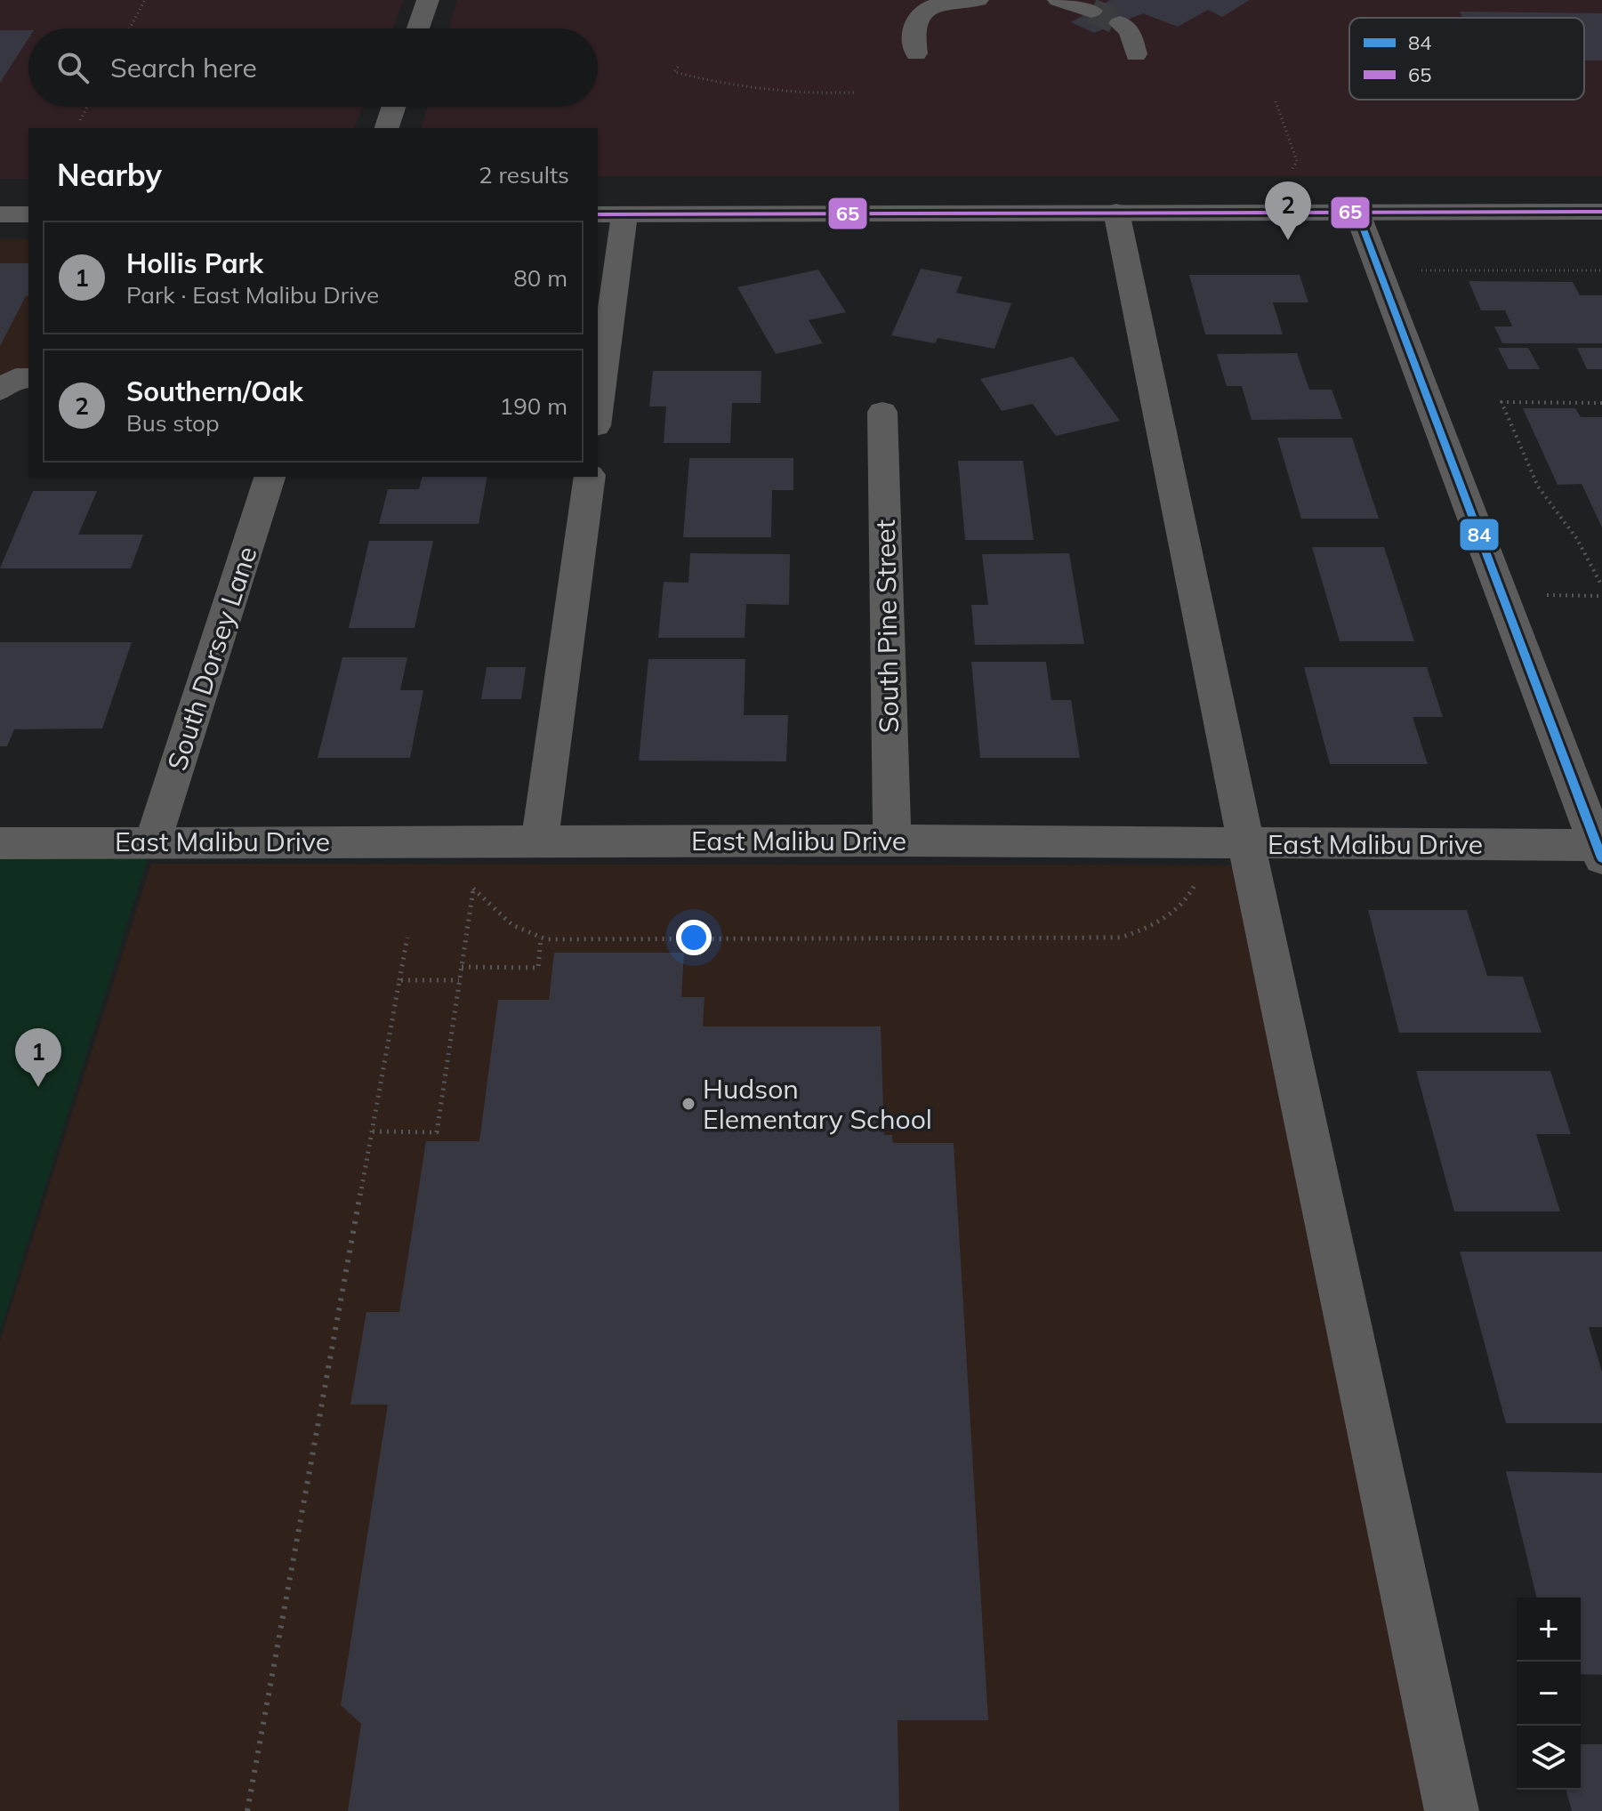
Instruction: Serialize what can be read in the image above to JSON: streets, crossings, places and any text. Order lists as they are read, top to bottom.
{
  "streets": {
    "street": ["South Pine Street", "South Dorsey Lane", "East Malibu Drive"]
  },
  "crossings": [
    ["South Pine Street", "East Malibu Drive"],
    ["South Dorsey Lane", "East Malibu Drive"]
  ],
  "places": ["Hudson Elementary School"],
  "lines": ["transit line 84", "transit line 65"],
  "legend": ["84", "65"],
  "page": {
    "search": "Search here",
    "heading": ["Nearby", "2 results"],
    "pins": ["2", "1"],
    "list": [
      {
        "mark": "1",
        "name": "Hollis Park",
        "note": "Park · East Malibu Drive",
        "value": "80 m"
      },
      {
        "mark": "2",
        "name": "Southern/Oak",
        "note": "Bus stop",
        "value": "190 m"
      }
    ],
    "map_buttons": ["+", "−"]
  }
}
